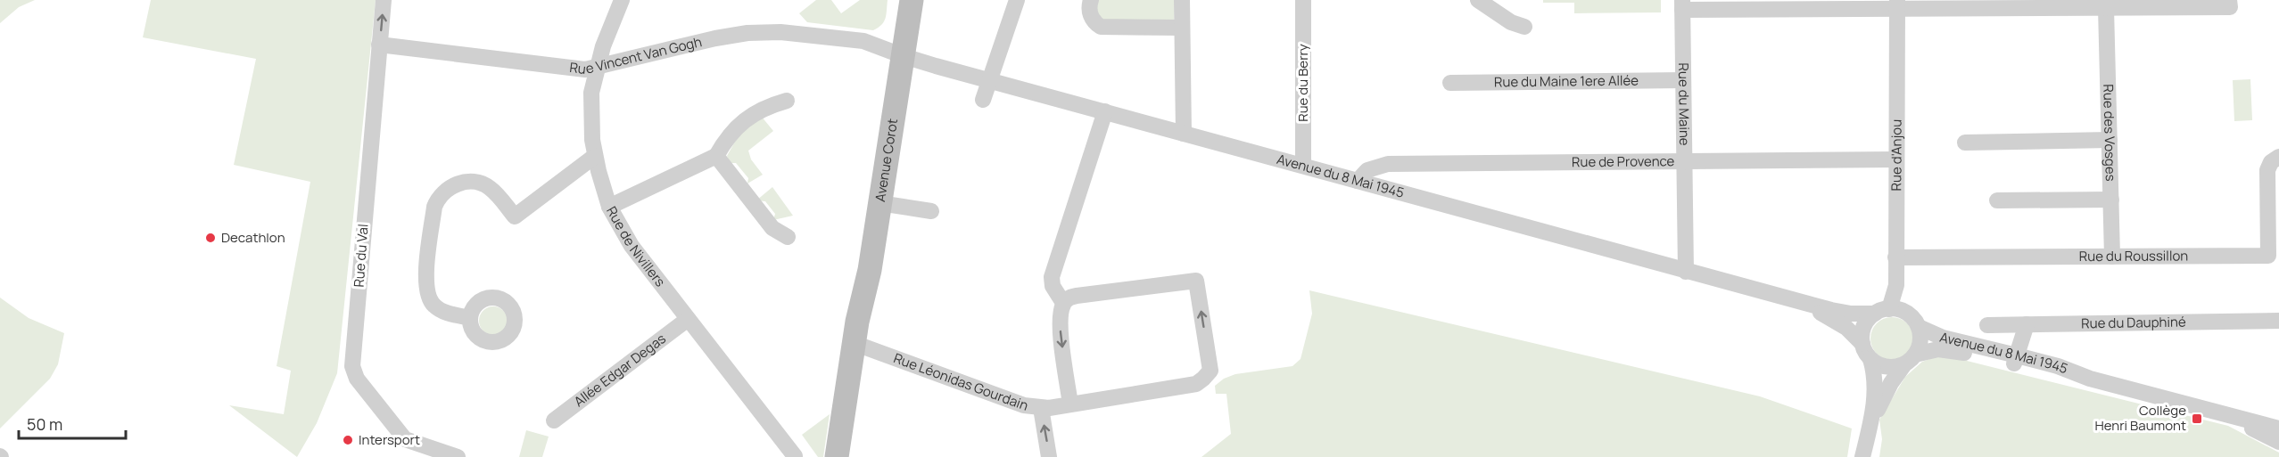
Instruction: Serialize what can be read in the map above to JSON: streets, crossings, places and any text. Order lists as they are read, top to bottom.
{
  "streets": {
    "street": [
      "Rue Vincent Van Gogh",
      "Rue du Maine 1ere Allée",
      "Rue du Berry",
      "Rue du Maine",
      "Rue des Vosges",
      "Rue d'Anjou",
      "Avenue Corot",
      "Rue de Provence",
      "Avenue du 8 Mai 1945",
      "Rue de Nivillers",
      "Rue du Val",
      "Rue du Roussillon",
      "Rue du Dauphiné",
      "Allée Edgar Degas",
      "Rue Léonidas Gourdain"
    ]
  },
  "crossings": [
    ["Rue Vincent Van Gogh", "Avenue Corot"],
    ["Rue Vincent Van Gogh", "Avenue du 8 Mai 1945"],
    ["Rue Vincent Van Gogh", "Rue de Nivillers"],
    ["Rue Vincent Van Gogh", "Rue du Val"],
    ["Rue du Maine 1ere Allée", "Rue du Maine"],
    ["Rue du Berry", "Avenue du 8 Mai 1945"],
    ["Rue du Maine", "Rue de Provence"],
    ["Rue du Maine", "Avenue du 8 Mai 1945"],
    ["Rue des Vosges", "Rue du Roussillon"],
    ["Rue d'Anjou", "Rue de Provence"],
    ["Rue d'Anjou", "Avenue du 8 Mai 1945"],
    ["Rue d'Anjou", "Rue du Roussillon"],
    ["Avenue Corot", "Avenue du 8 Mai 1945"],
    ["Avenue Corot", "Rue Léonidas Gourdain"],
    ["Rue de Provence", "Avenue du 8 Mai 1945"],
    ["Rue de Nivillers", "Allée Edgar Degas"]
  ],
  "places": {
    "other": ["Decathlon", "Intersport"],
    "transit": ["Collège Henri Baumont"]
  },
  "scale_bar": "50 m"
}
